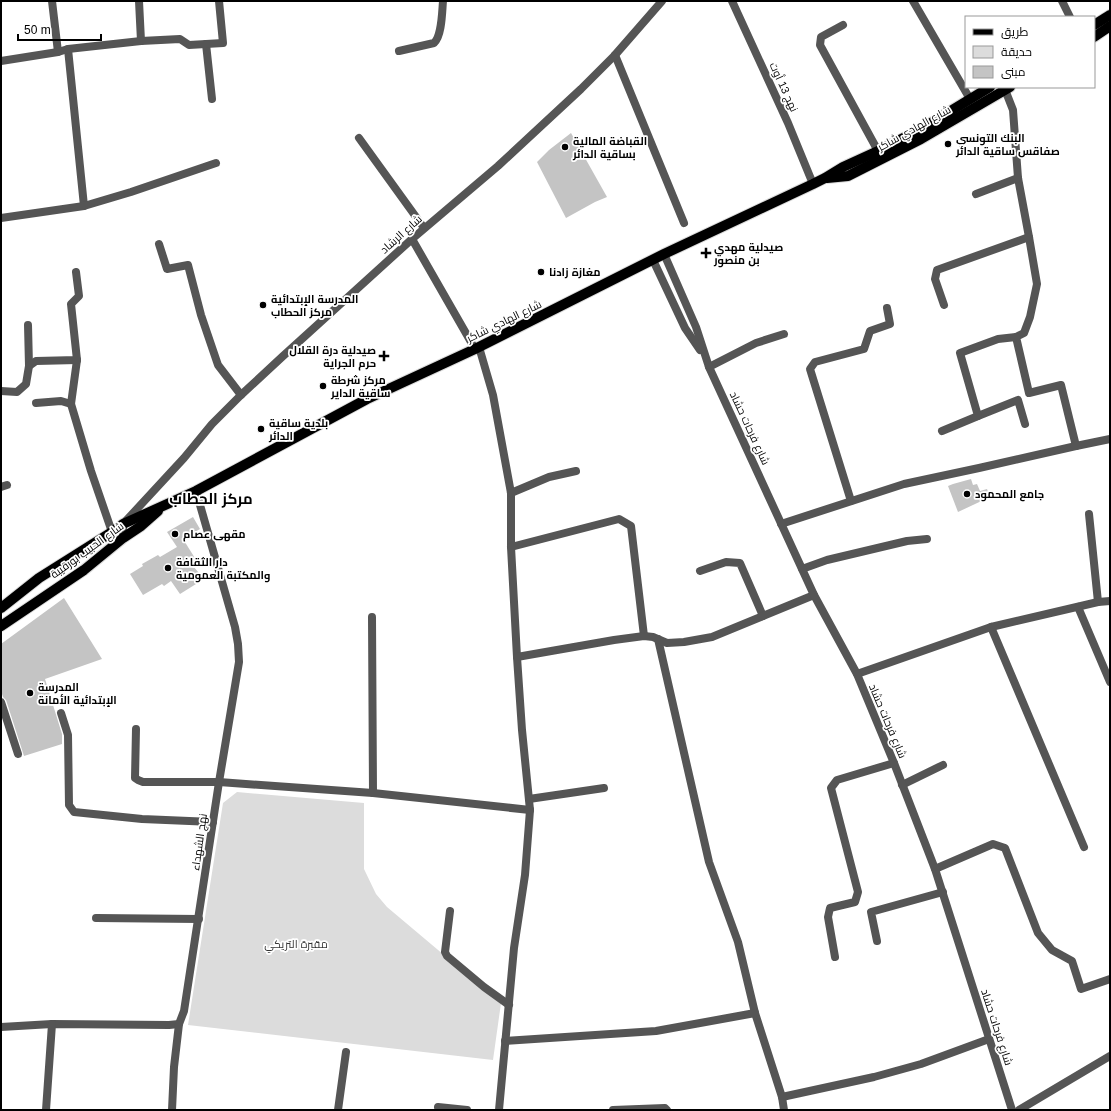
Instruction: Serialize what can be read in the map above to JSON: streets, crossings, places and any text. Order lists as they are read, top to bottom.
{
  "streets": {
    "main road": ["شارع الهادي شاكر", "شارع الحبيب بورقيبة"],
    "street": [
      "نهج 13 أوت",
      "شارع الرشاد",
      "شارع فرحات حشاد",
      "نهج الشهداء"
    ]
  },
  "crossings": [
    ["نهج 13 أوت", "شارع الهادي شاكر"],
    ["شارع الهادي شاكر", "شارع فرحات حشاد"],
    ["شارع الهادي شاكر", "شارع الحبيب بورقيبة"],
    ["شارع الهادي شاكر", "نهج الشهداء"],
    ["شارع الرشاد", "شارع الحبيب بورقيبة"],
    ["شارع الحبيب بورقيبة", "نهج الشهداء"]
  ],
  "districts": ["مركز الحطاب"],
  "parks": ["مقبرة التريكي"],
  "places": {
    "other": [
      "البنك التونسي صفاقس ساقية الدائر",
      "القباضة المالية بساقية الدائر",
      "مغازة زادنا",
      "المدرسة الإبتدائية مركز الحطاب",
      "مركز شرطة ساقية الداير",
      "بلدية ساقية الدائر",
      "جامع المحمود",
      "مقهى عصام",
      "دار الثقافة والمكتبة العمومية",
      "المدرسة الإبتدائية الأمانة"
    ],
    "health": ["صيدلية مهدي بن منصور", "صيدلية درة القلال حرم الجراية"]
  },
  "legend": ["طريق", "حديقة", "مبنى"],
  "scale_bar": "50 m"
}
